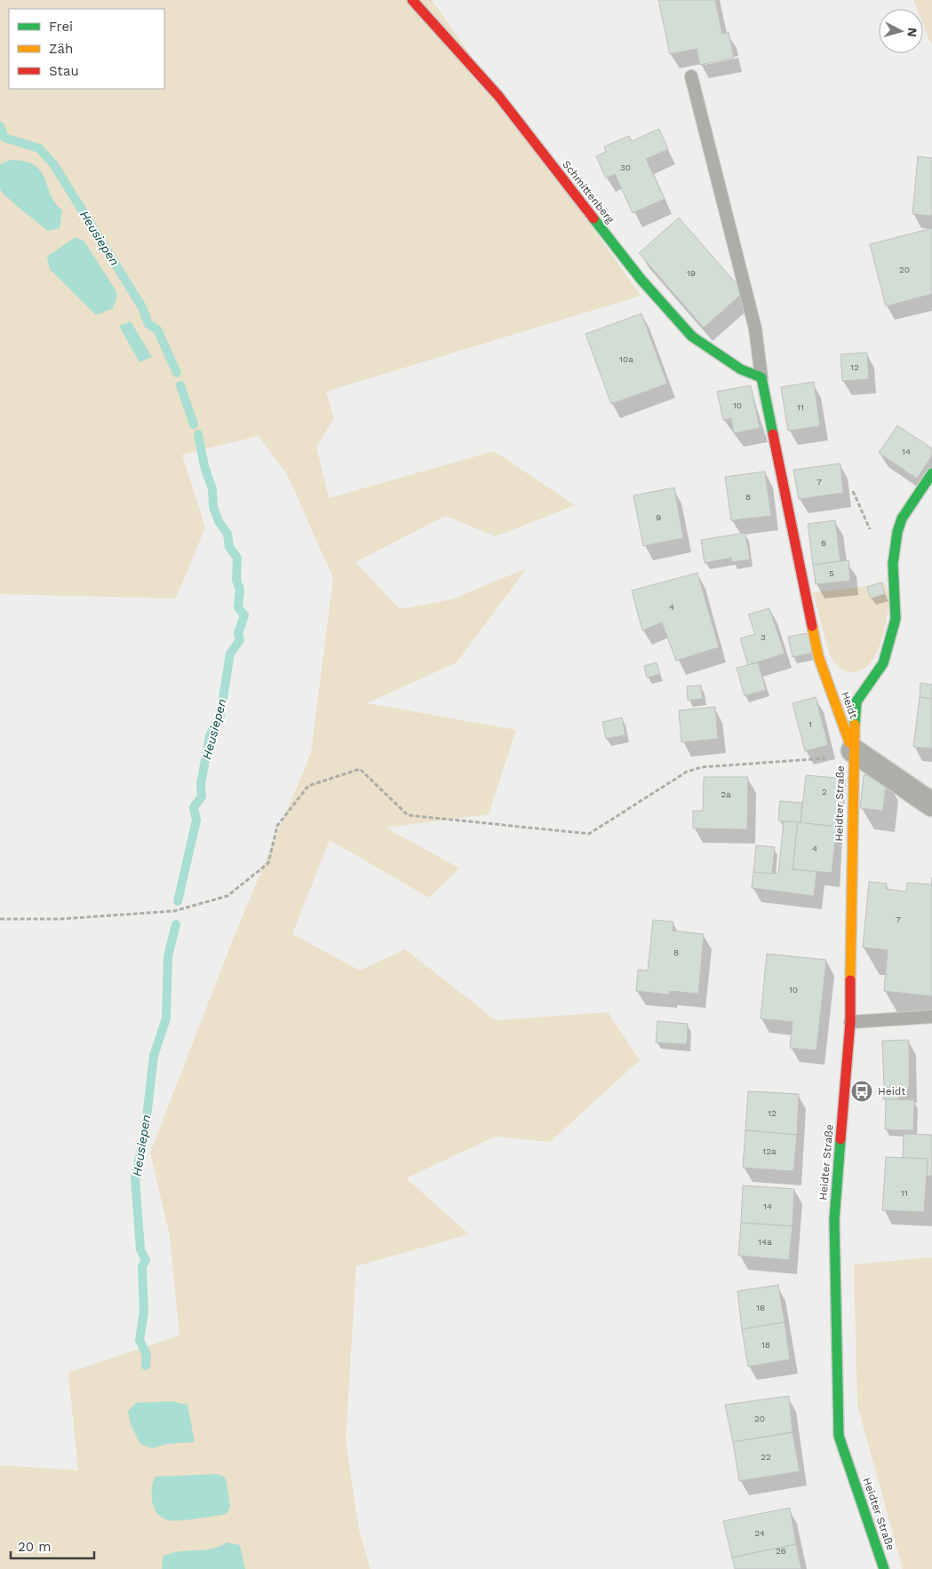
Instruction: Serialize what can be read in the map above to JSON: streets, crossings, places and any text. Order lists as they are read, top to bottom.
{
  "streets": {
    "street": ["Schmittenberg", "Heidt", "Heidter Straße"]
  },
  "crossings": [
    ["Schmittenberg", "Heidt"],
    ["Heidt", "Heidter Straße"]
  ],
  "water": ["Heusiepen"],
  "places": {
    "bus stop": ["Heidt"]
  },
  "house_numbers": [
    "30",
    "20",
    "19",
    "10a",
    "12",
    "10",
    "11",
    "14",
    "7",
    "8",
    "9",
    "6",
    "5",
    "4",
    "3",
    "1",
    "2",
    "2a",
    "4",
    "7",
    "8",
    "10",
    "12",
    "12a",
    "11",
    "14",
    "14a",
    "16",
    "18",
    "20",
    "22",
    "24",
    "26"
  ],
  "legend": ["Frei", "Zäh", "Stau"],
  "scale_bar": "20 m",
  "north": "right"
}
